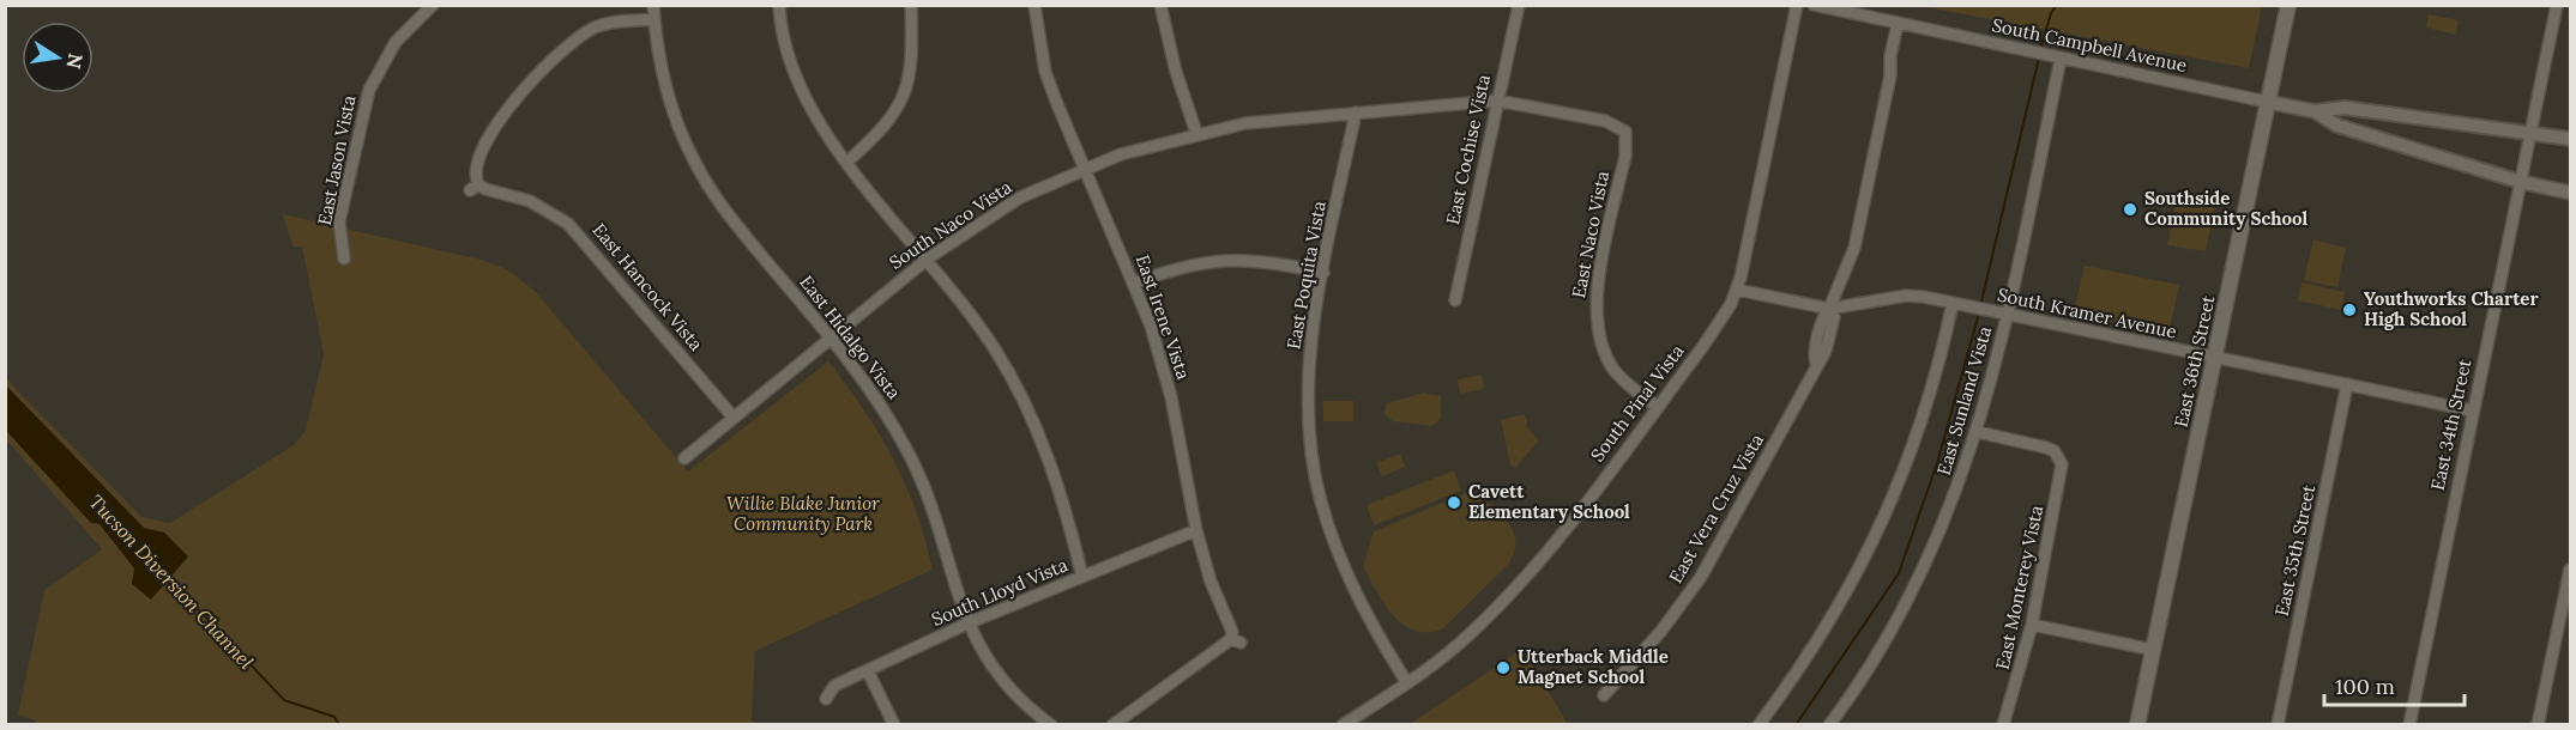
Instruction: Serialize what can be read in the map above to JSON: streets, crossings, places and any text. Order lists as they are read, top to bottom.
{
  "streets": {
    "main road": ["East 36th Street"],
    "street": [
      "South Campbell Avenue",
      "East Cochise Vista",
      "East Jason Vista",
      "South Naco Vista",
      "East Naco Vista",
      "East Poquita Vista",
      "East Hancock Vista",
      "South Kramer Avenue",
      "East Irene Vista",
      "East Hidalgo Vista",
      "East Sunland Vista",
      "South Pinal Vista",
      "East 34th Street",
      "East Vera Cruz Vista",
      "East 35th Street",
      "East Monterey Vista",
      "South Lloyd Vista"
    ]
  },
  "crossings": [
    ["South Campbell Avenue", "East 36th Street"],
    ["South Campbell Avenue", "East Sunland Vista"],
    ["South Campbell Avenue", "East 34th Street"],
    ["South Campbell Avenue", "East Vera Cruz Vista"],
    ["East Cochise Vista", "South Naco Vista"],
    ["South Naco Vista", "East Naco Vista"],
    ["South Naco Vista", "East Poquita Vista"],
    ["South Naco Vista", "East Hancock Vista"],
    ["South Naco Vista", "East Irene Vista"],
    ["South Naco Vista", "East Hidalgo Vista"],
    ["East Naco Vista", "South Pinal Vista"],
    ["East Poquita Vista", "South Pinal Vista"],
    ["East Hancock Vista", "East Hidalgo Vista"],
    ["South Kramer Avenue", "East 36th Street"],
    ["South Kramer Avenue", "East Sunland Vista"],
    ["South Kramer Avenue", "South Pinal Vista"],
    ["South Kramer Avenue", "East 34th Street"],
    ["South Kramer Avenue", "East Vera Cruz Vista"],
    ["South Kramer Avenue", "East 35th Street"],
    ["East Irene Vista", "South Lloyd Vista"],
    ["East Hidalgo Vista", "South Lloyd Vista"],
    ["East Sunland Vista", "East Monterey Vista"]
  ],
  "water": ["Tucson Diversion Channel"],
  "parks": ["Willie Blake Junior Community Park"],
  "places": [
    "Southside Community School",
    "Youthworks Charter High School",
    "Cavett Elementary School",
    "Utterback Middle Magnet School"
  ],
  "scale_bar": "100 m",
  "north": "right"
}
